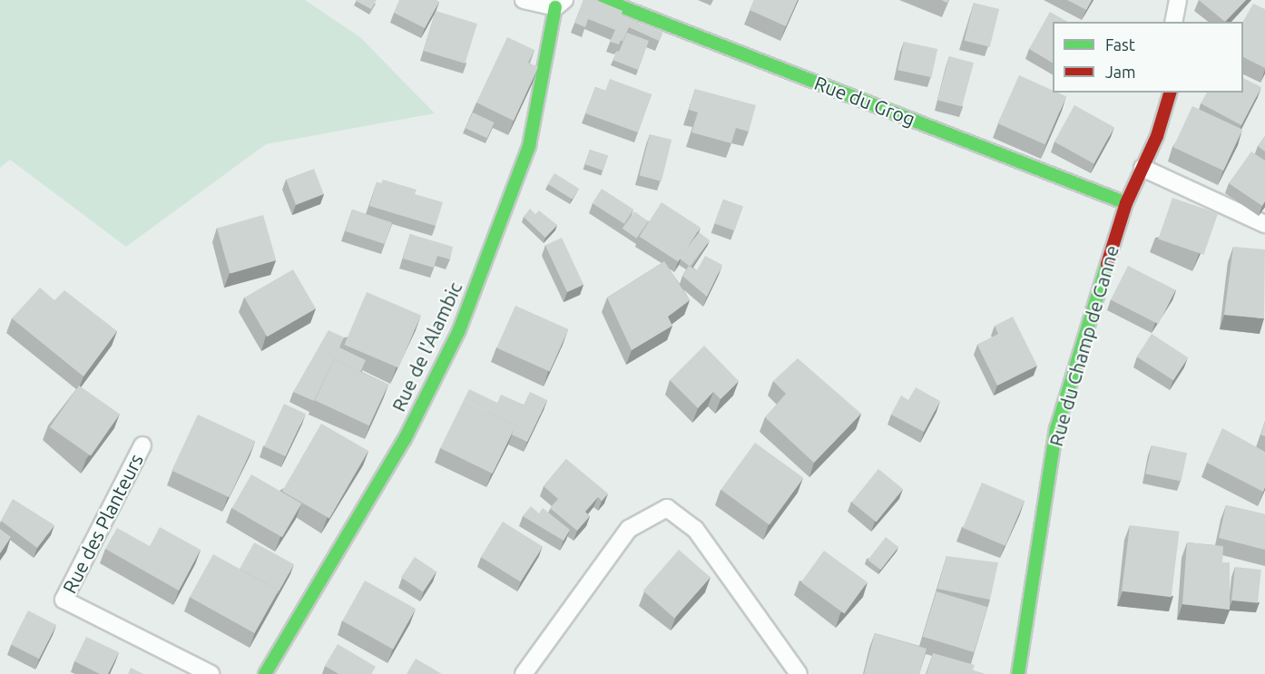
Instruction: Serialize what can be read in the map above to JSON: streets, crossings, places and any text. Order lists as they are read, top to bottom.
{
  "streets": {
    "street": [
      "Rue du Grog",
      "Rue du Champ de Canne",
      "Rue de l'Alambic",
      "Rue des Planteurs"
    ]
  },
  "crossings": [
    ["Rue du Grog", "Rue du Champ de Canne"]
  ],
  "legend": ["Fast", "Jam"]
}
